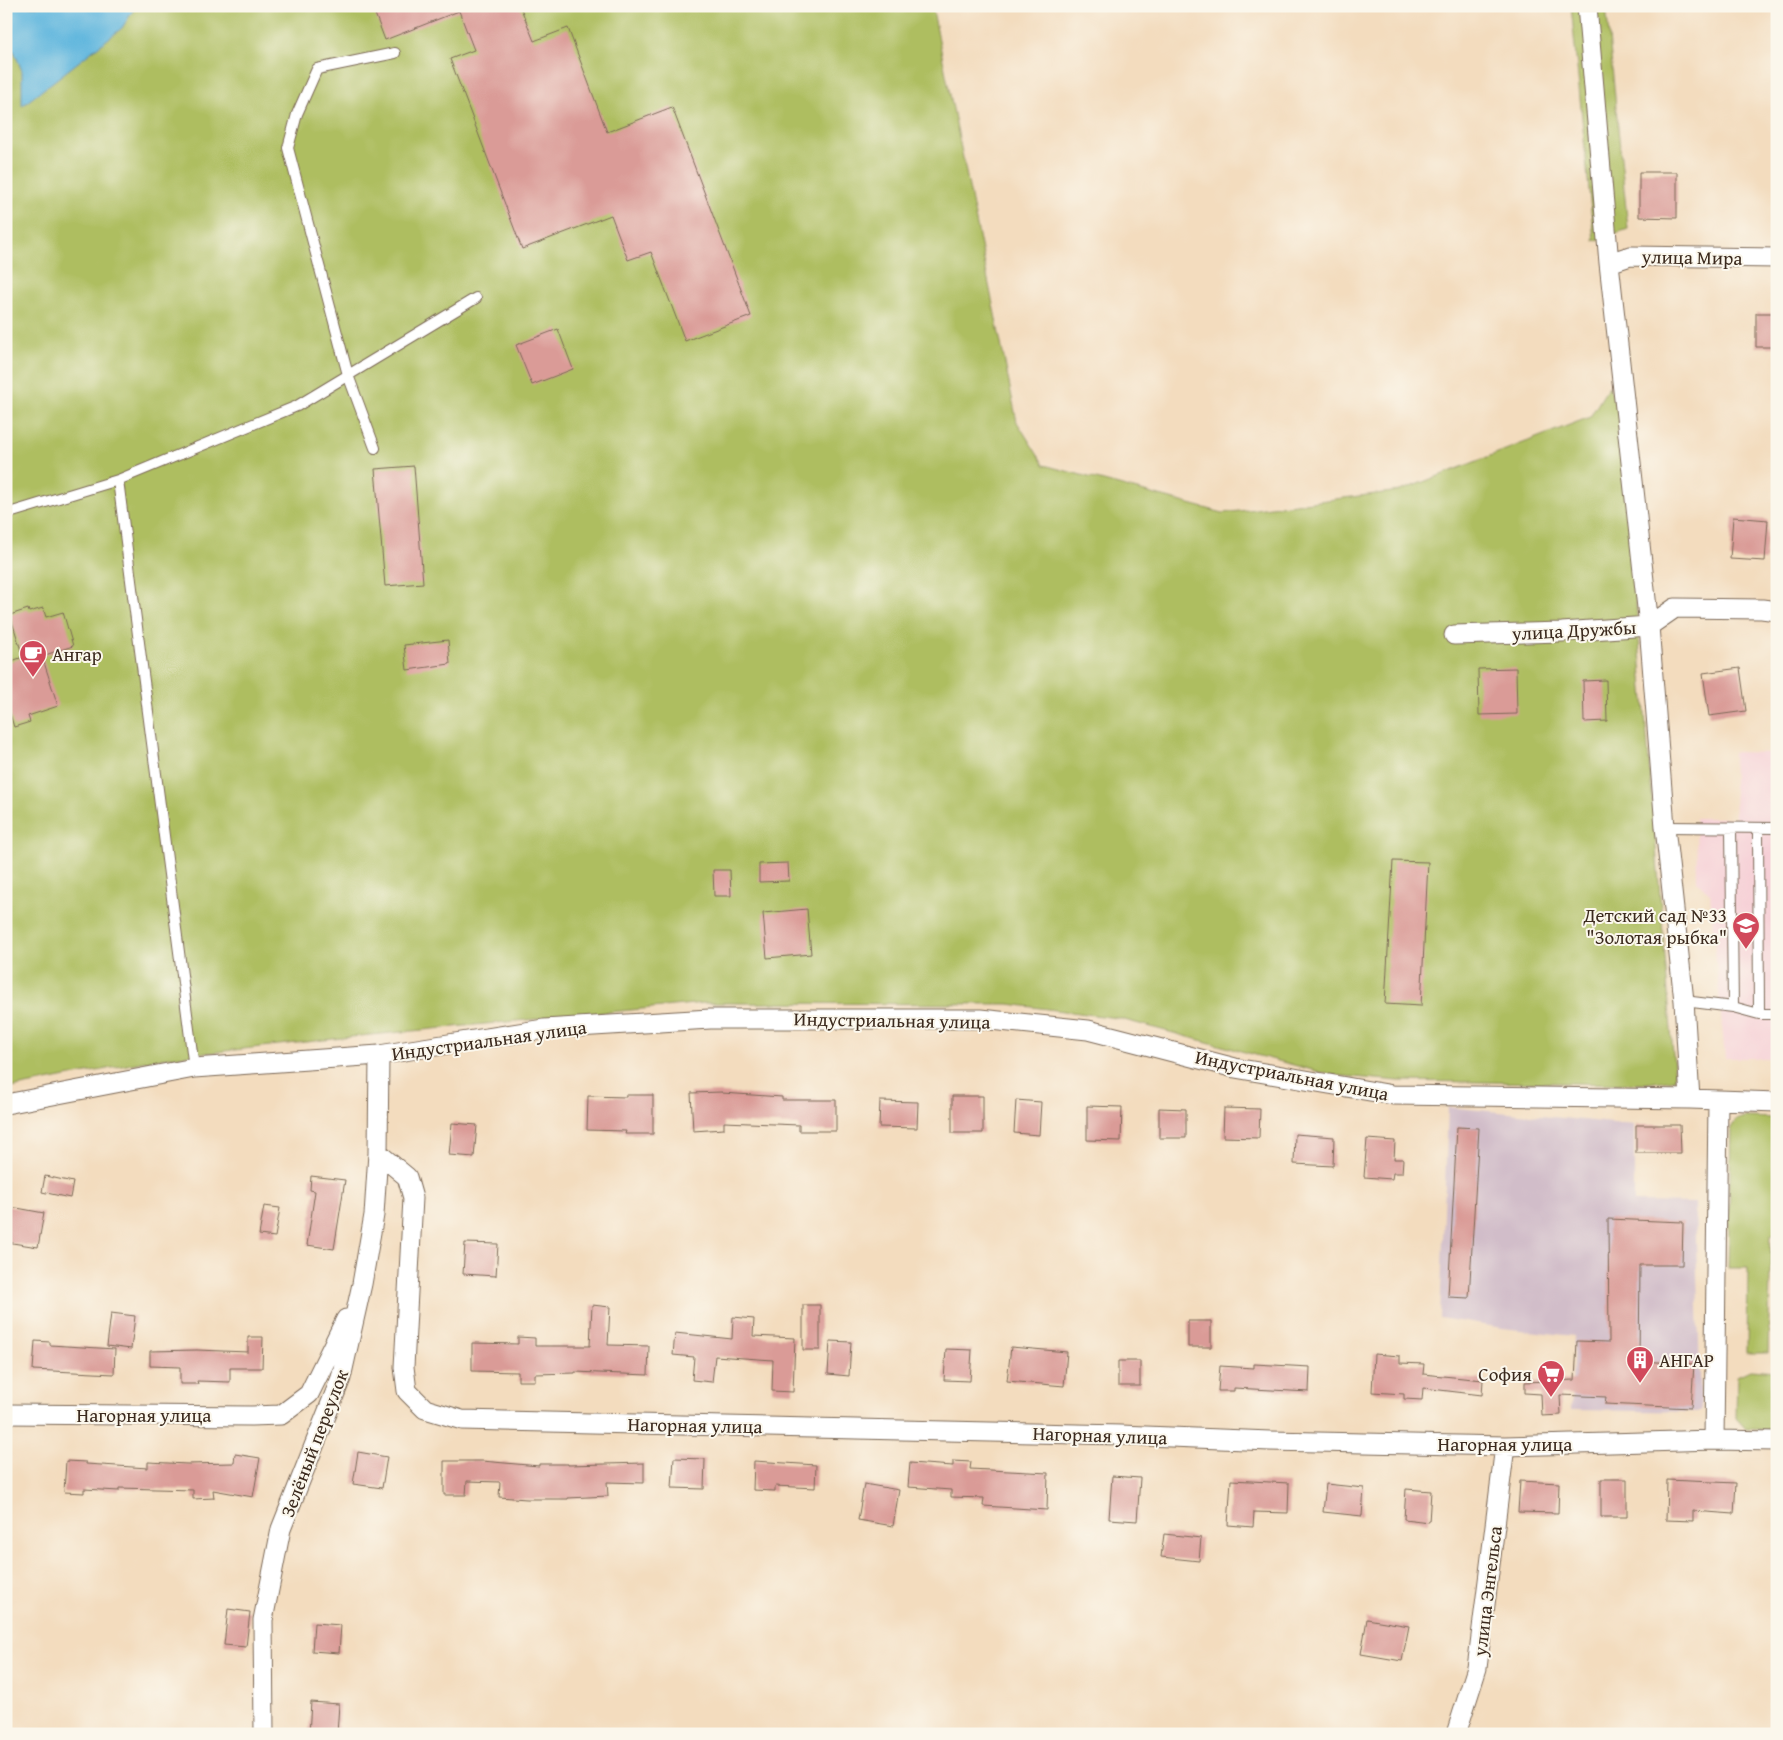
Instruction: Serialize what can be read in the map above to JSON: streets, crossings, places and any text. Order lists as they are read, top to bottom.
{
  "streets": {
    "street": [
      "улица Мира",
      "улица Дружбы",
      "Индустриальная улица",
      "Нагорная улица",
      "Зелёный переулок",
      "улица Энгельса"
    ]
  },
  "crossings": [
    ["Индустриальная улица", "Зелёный переулок"],
    ["Нагорная улица", "Зелёный переулок"],
    ["Нагорная улица", "улица Энгельса"]
  ],
  "places": {
    "cafe": ["Ангар"],
    "school or university": ["Детский сад №33 \"Золотая рыбка\""],
    "building": ["АНГАР"],
    "supermarket": ["София"]
  }
}
